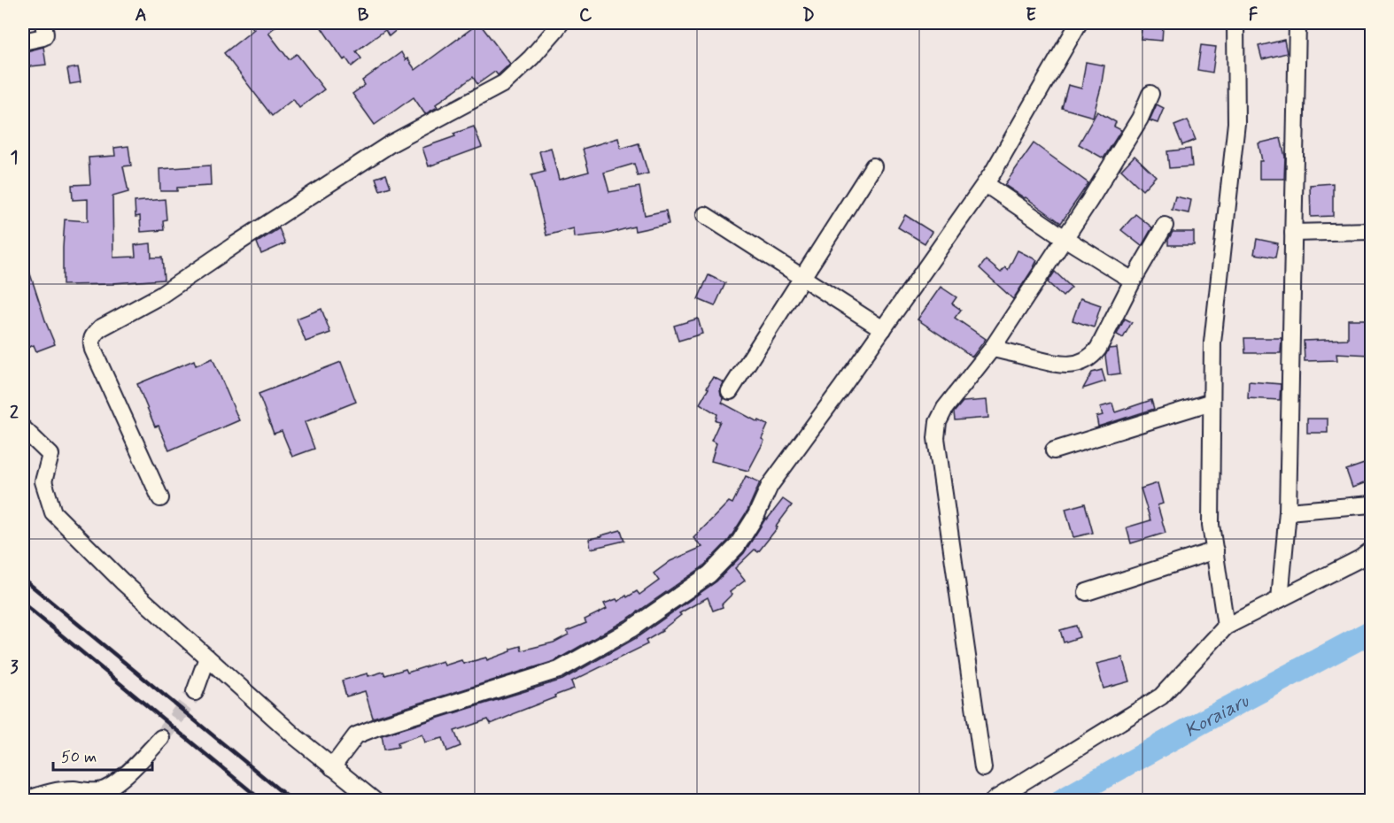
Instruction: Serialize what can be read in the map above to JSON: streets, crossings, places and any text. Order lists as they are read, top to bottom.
{
  "water": ["Koraiaru"],
  "scale_bar": "50 m",
  "grid": {
    "columns": [
      "A",
      "B",
      "C",
      "D",
      "E",
      "F"
    ],
    "rows": ["1", "2", "3"]
  }
}
